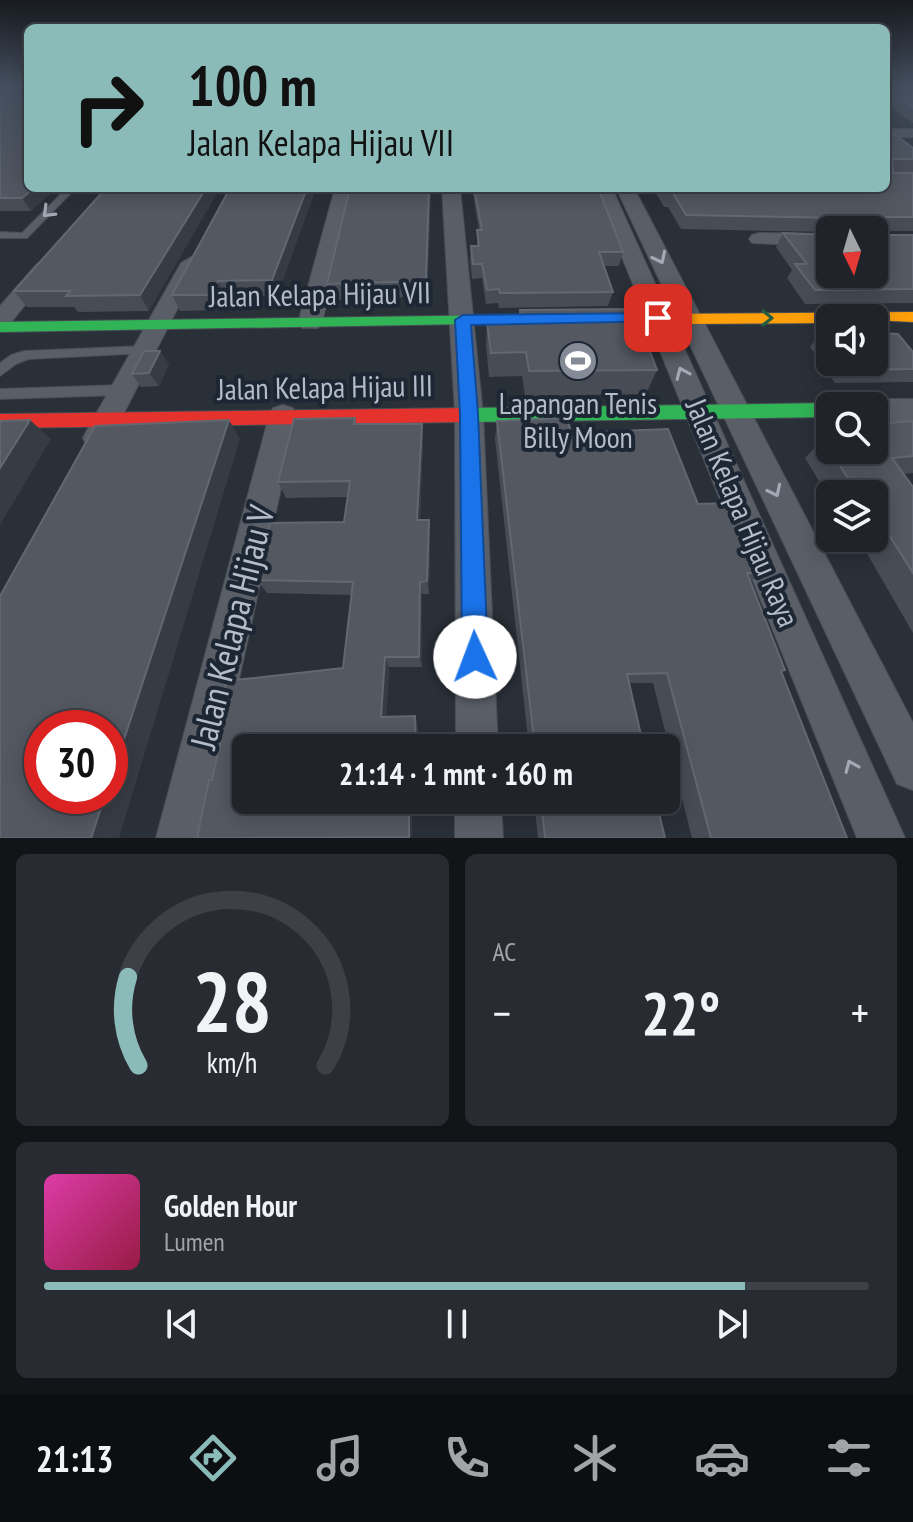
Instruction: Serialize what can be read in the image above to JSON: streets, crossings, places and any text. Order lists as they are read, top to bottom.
{
  "streets": {
    "street": [
      "Jalan Kelapa Hijau VII",
      "Jalan Kelapa Hijau III",
      "Jalan Kelapa Hijau Raya",
      "Jalan Kelapa Hijau V"
    ]
  },
  "crossings": [
    ["Jalan Kelapa Hijau VII", "Jalan Kelapa Hijau Raya"],
    ["Jalan Kelapa Hijau III", "Jalan Kelapa Hijau Raya"],
    ["Jalan Kelapa Hijau III", "Jalan Kelapa Hijau V"]
  ],
  "places": {
    "sports": ["Lapangan Tenis Billy Moon"]
  },
  "north": "bottom",
  "page": {
    "turn": ["100 m", "Jalan Kelapa Hijau VII"],
    "limit": "30",
    "trip": "21:14 · 1 mnt · 160 m",
    "tile": "AC",
    "heat": ["−", "22°", "+"],
    "song": ["Golden Hour", "Lumen"],
    "tabs": "21:13",
    "gauge": ["28", "km/h"]
  }
}
